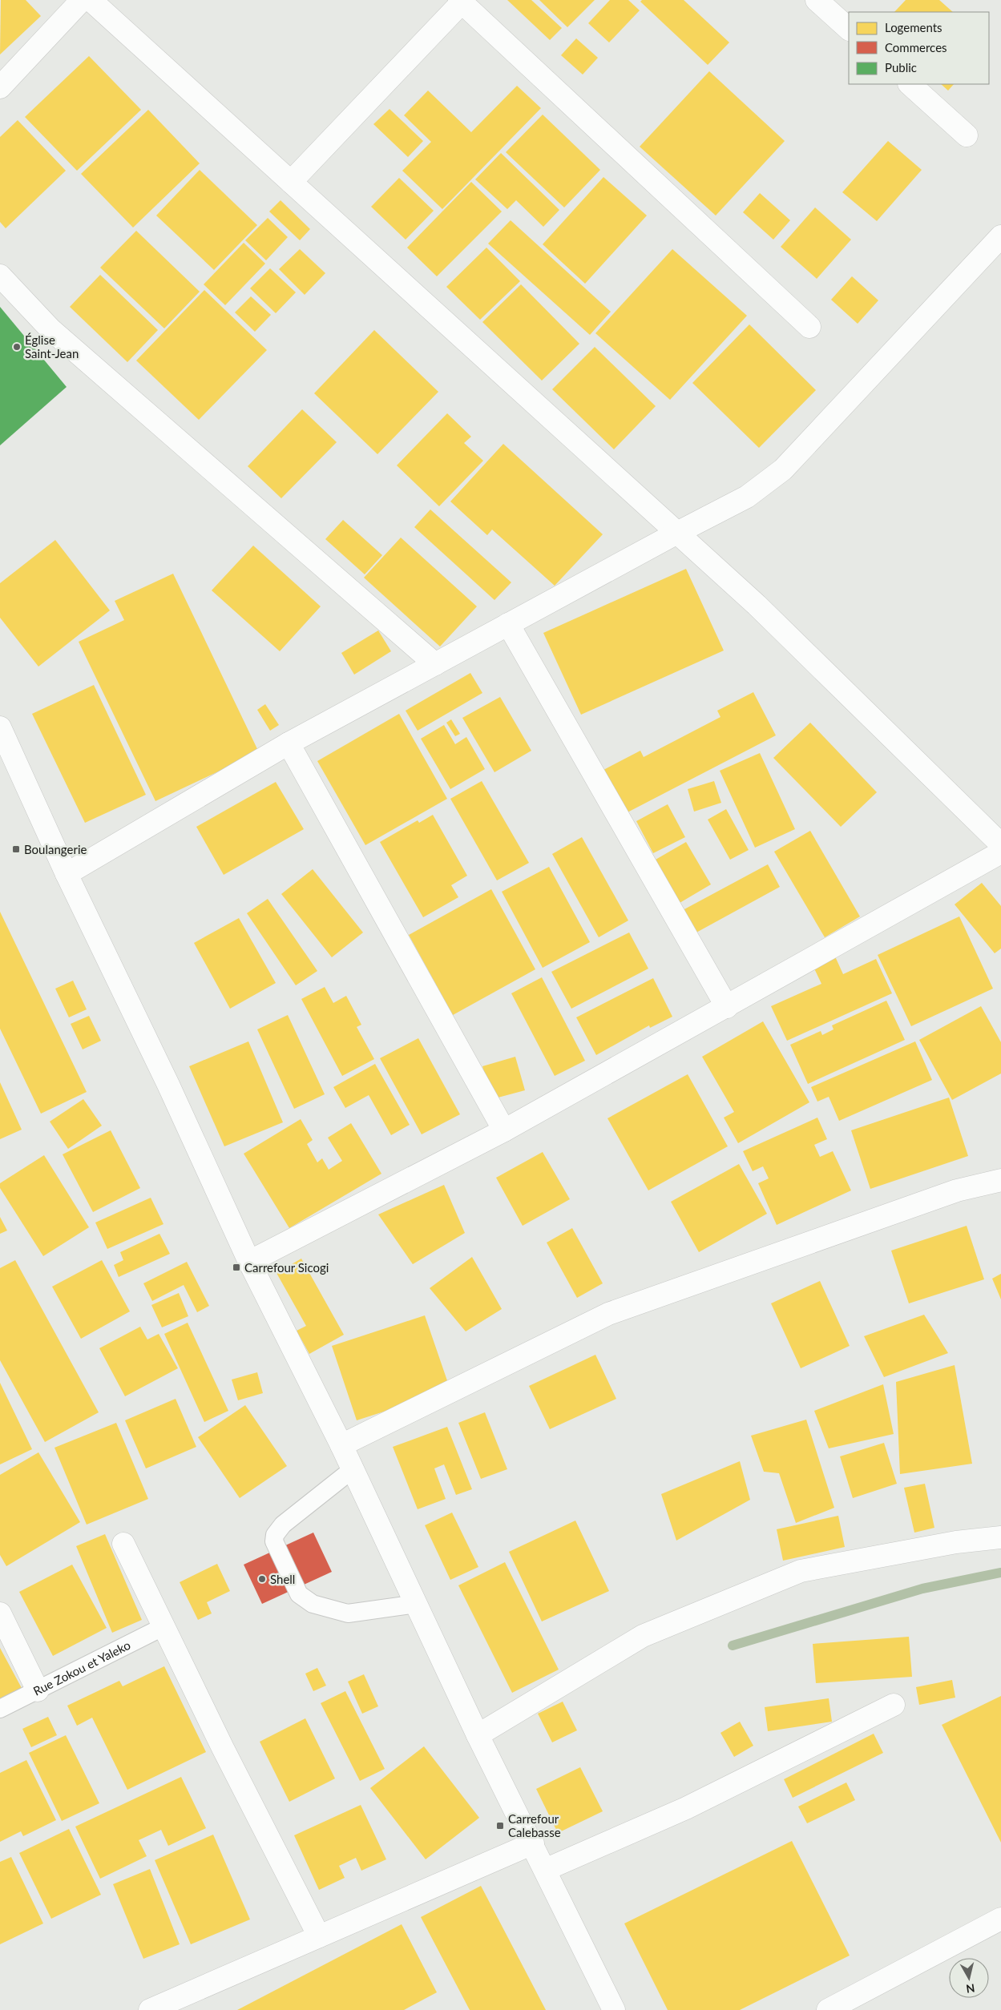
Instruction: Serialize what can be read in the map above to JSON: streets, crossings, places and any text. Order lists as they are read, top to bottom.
{
  "streets": {
    "lane": ["Rue Zokou et Yaleko"]
  },
  "places": {
    "other": ["Église Saint-Jean", "Shell"],
    "transit": ["Boulangerie", "Carrefour Sicogi", "Carrefour Calebasse"]
  },
  "legend": ["Logements", "Commerces", "Public"],
  "north": "bottom"
}
